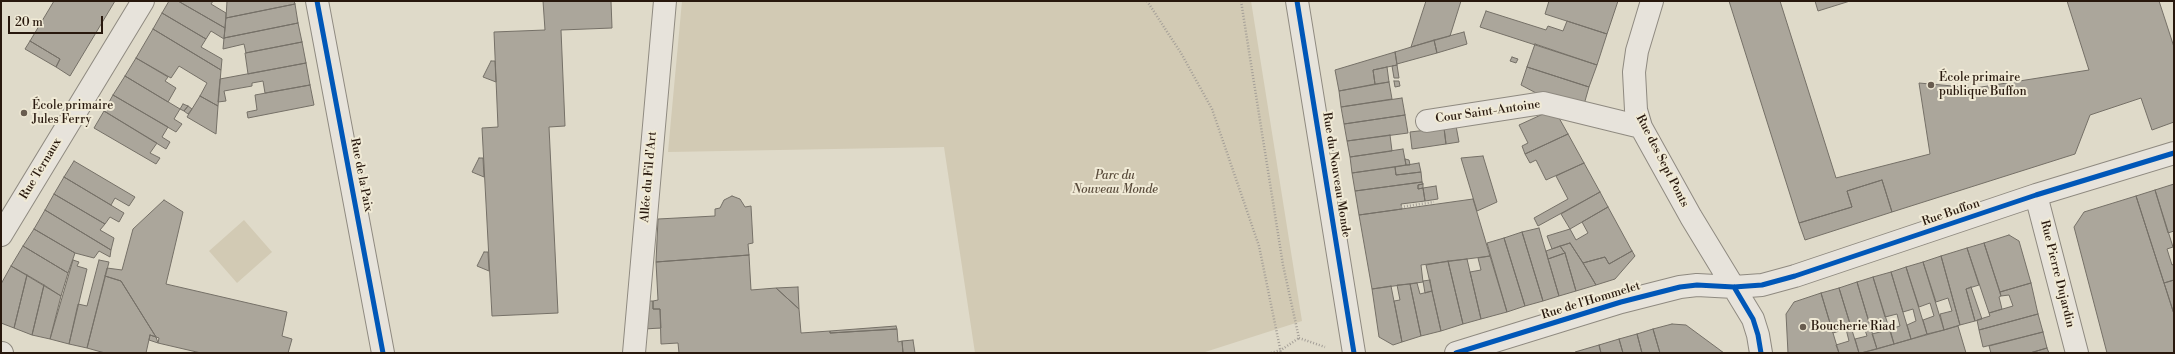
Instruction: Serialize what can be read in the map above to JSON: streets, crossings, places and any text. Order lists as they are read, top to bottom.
{
  "streets": {
    "street": [
      "Cour Saint-Antoine",
      "Rue des Sept Ponts",
      "Rue Ternaux",
      "Rue de la Paix",
      "Rue du Nouveau Monde",
      "Allée du Fil d'Art",
      "Rue Buffon",
      "Rue Pierre Dujardin",
      "Rue de l'Hommelet"
    ]
  },
  "crossings": [
    ["Cour Saint-Antoine", "Rue des Sept Ponts"],
    ["Rue des Sept Ponts", "Rue Buffon"],
    ["Rue des Sept Ponts", "Rue de l'Hommelet"],
    ["Rue Buffon", "Rue Pierre Dujardin"],
    ["Rue Buffon", "Rue de l'Hommelet"]
  ],
  "parks": ["Parc du Nouveau Monde"],
  "places": ["École primaire publique Buffon", "École primaire Jules Ferry", "Boucherie Riad"],
  "scale_bar": "20 m"
}
